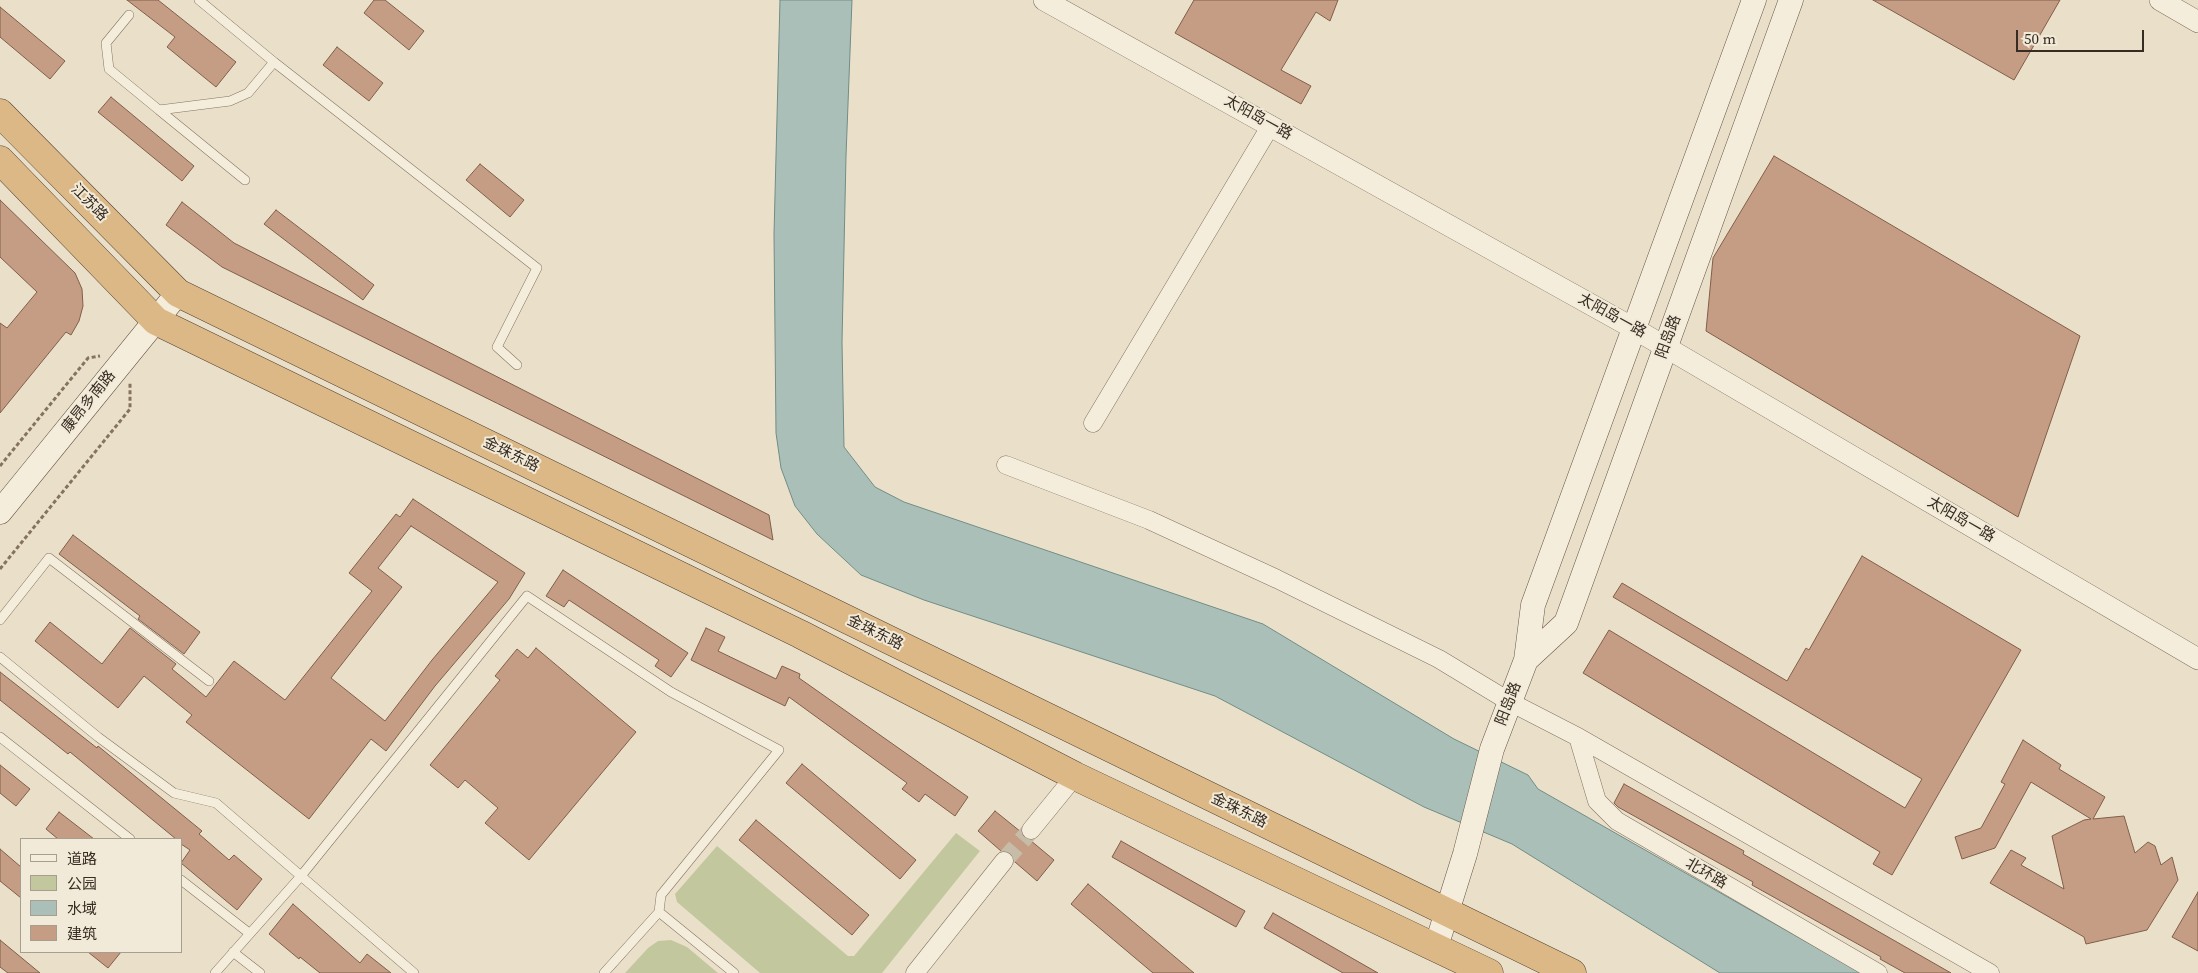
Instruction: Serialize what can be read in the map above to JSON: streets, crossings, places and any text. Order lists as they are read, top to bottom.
{
  "streets": {
    "highway": ["江苏路", "金珠东路"],
    "main road": ["阳岛路", "康昂多南路"],
    "street": ["太阳岛一路", "北环路"]
  },
  "crossings": [
    ["太阳岛一路", "阳岛路"],
    ["江苏路", "康昂多南路"],
    ["江苏路", "金珠东路"],
    ["阳岛路", "金珠东路"],
    ["康昂多南路", "金珠东路"]
  ],
  "legend": [
    "道路",
    "公园",
    "水域",
    "建筑"
  ],
  "scale_bar": "50 m"
}
